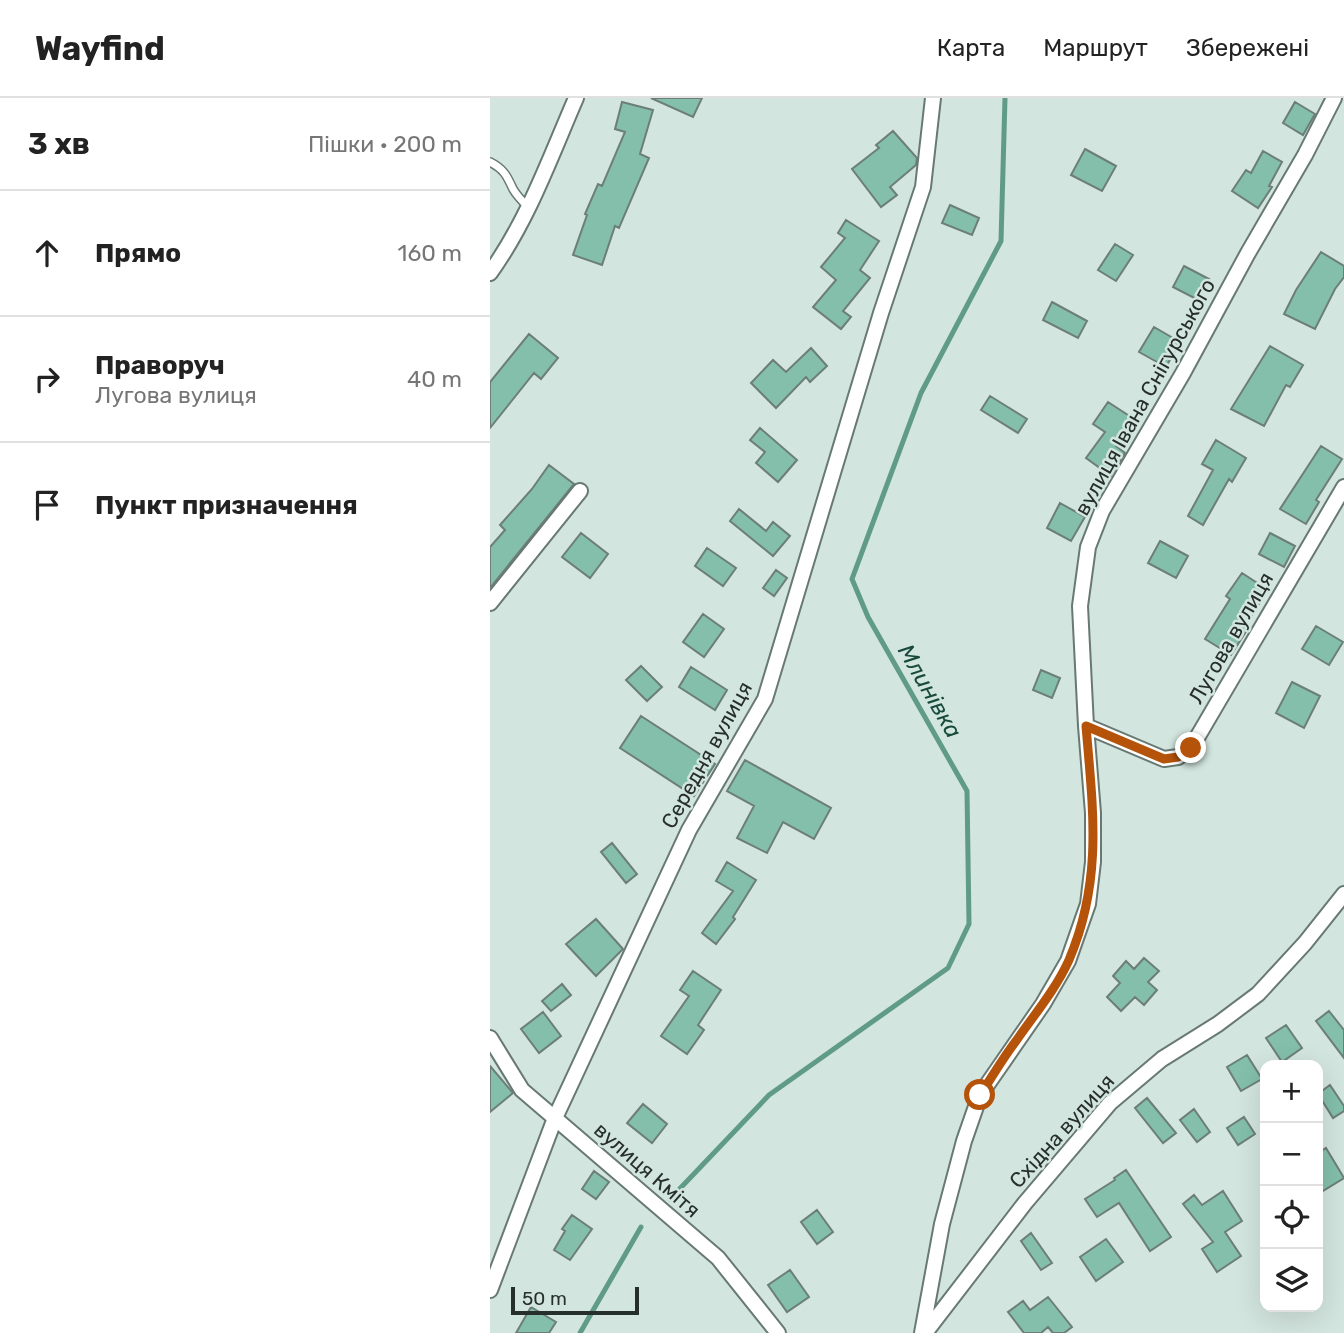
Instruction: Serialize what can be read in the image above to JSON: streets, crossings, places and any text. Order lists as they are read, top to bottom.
{
  "streets": {
    "street": [
      "вулиця Івана Снігурського",
      "Лугова вулиця",
      "Середня вулиця",
      "Східна вулиця",
      "вулиця Кмітя"
    ]
  },
  "crossings": [
    ["вулиця Івана Снігурського", "Лугова вулиця"],
    ["вулиця Івана Снігурського", "Східна вулиця"],
    ["Середня вулиця", "вулиця Кмітя"]
  ],
  "water": ["Млинівка"],
  "scale_bar": "50 m",
  "page": {
    "header": "Wayfind",
    "nav": ["Карта", "Маршрут", "Збережені"],
    "heading": ["3 хв", "Пішки · 200 m"],
    "list": [
      ["Прямо", "160 m"],
      ["Праворуч", "Лугова вулиця", "40 m"],
      "Пункт призначення"
    ],
    "map_buttons": ["+", "−"],
    "scale": "50 m"
  }
}
